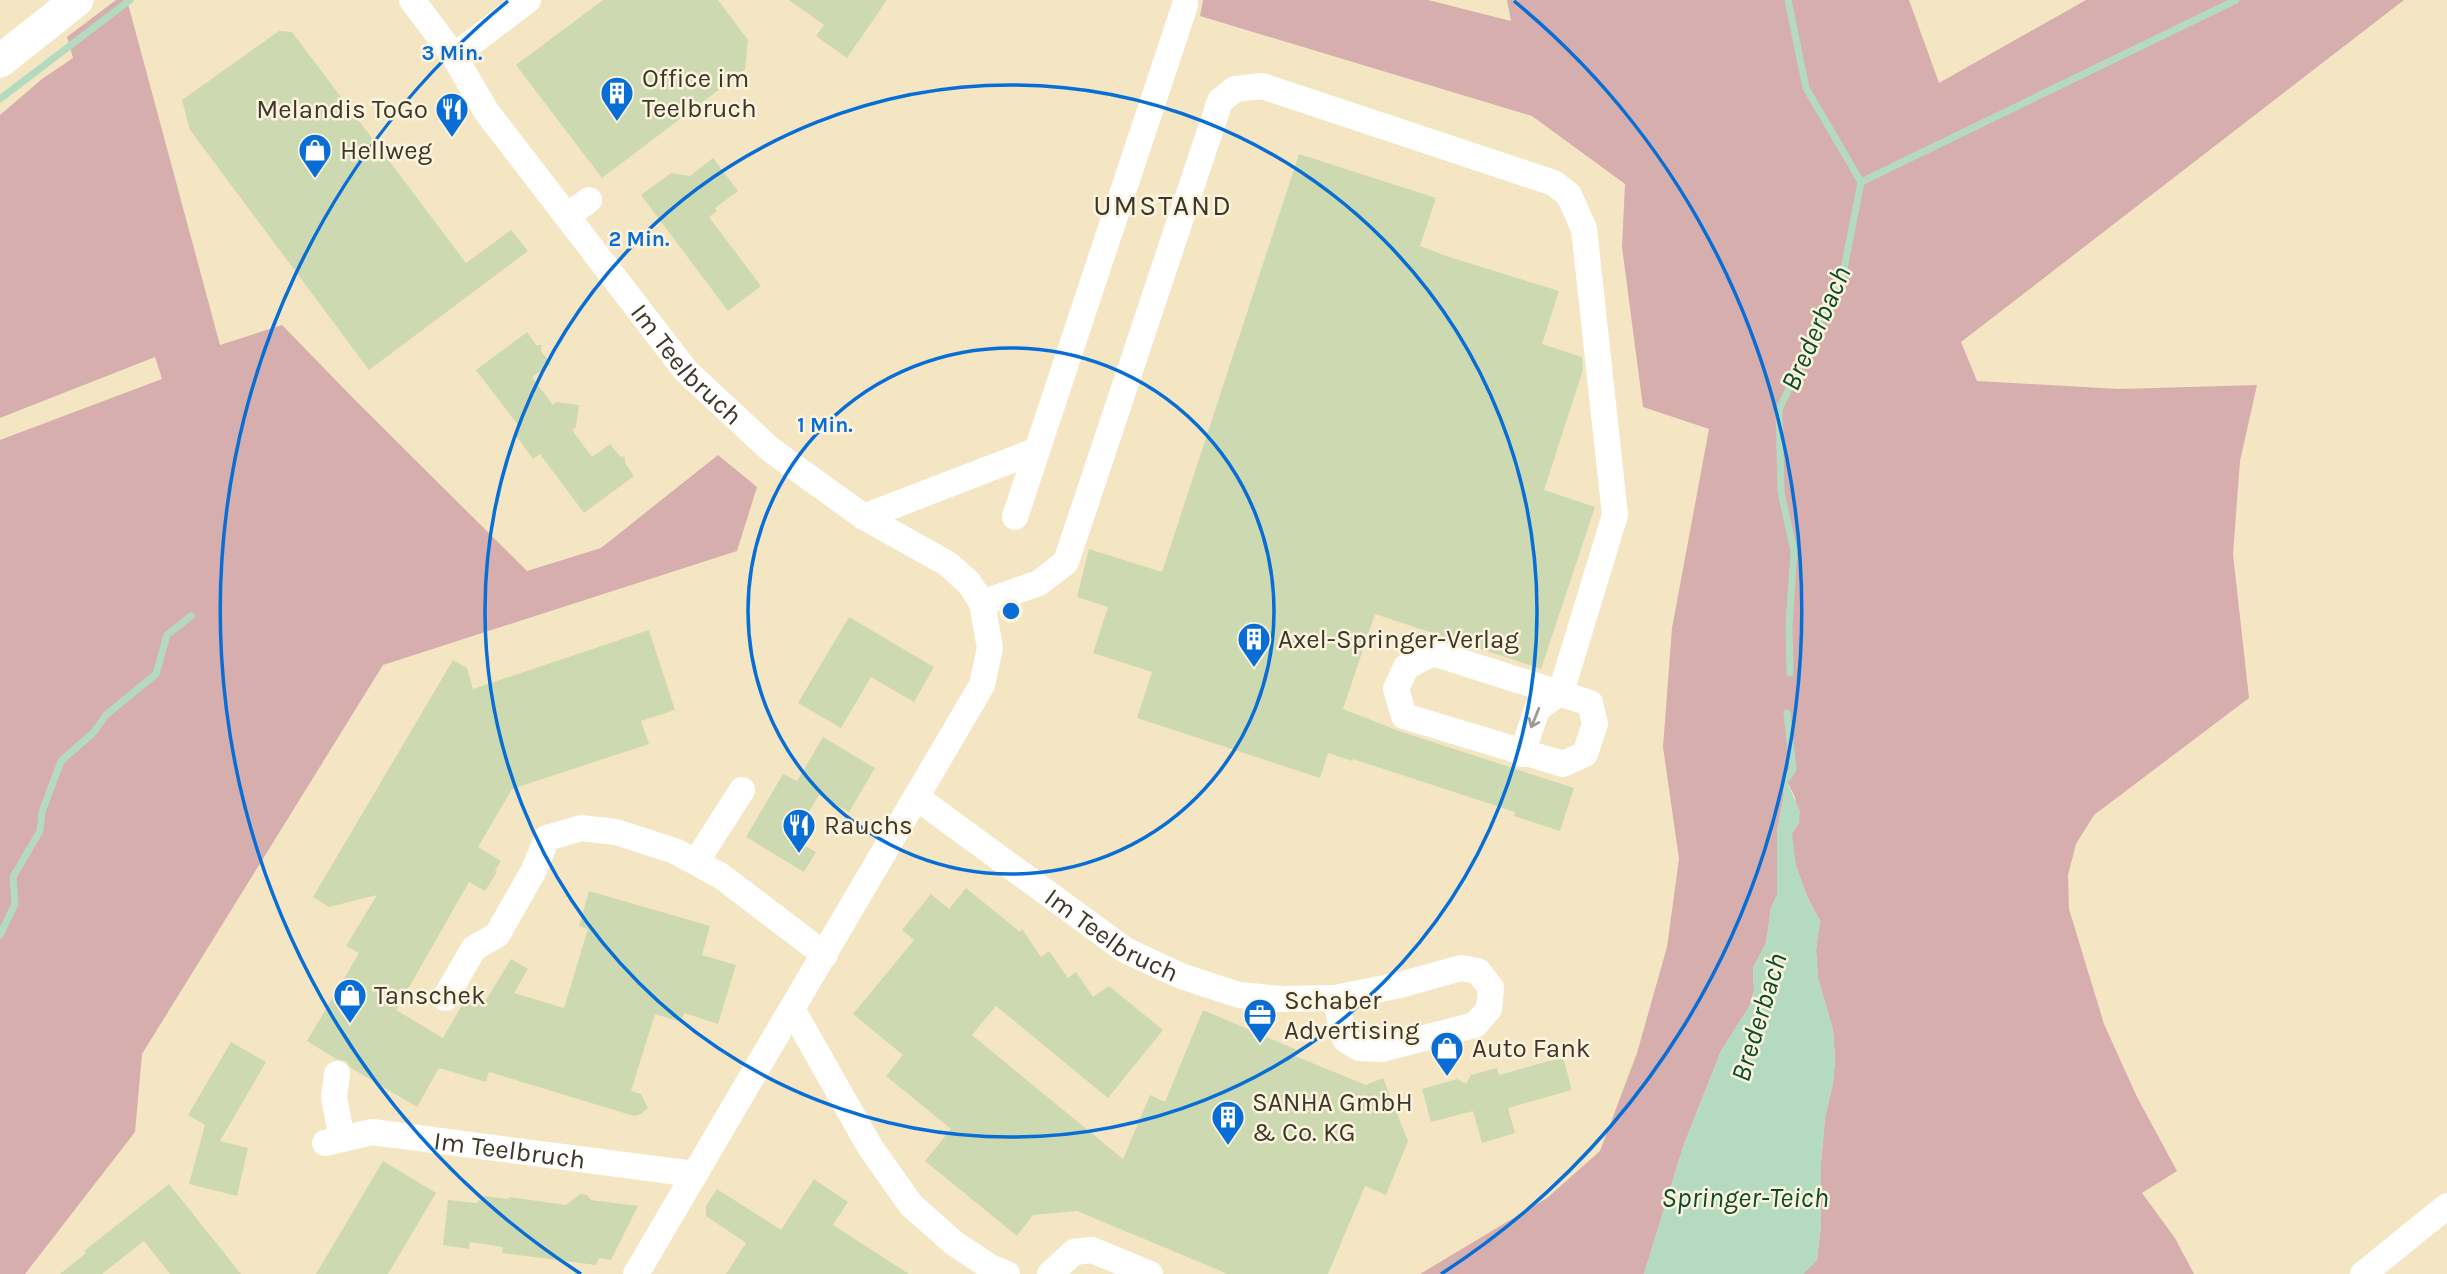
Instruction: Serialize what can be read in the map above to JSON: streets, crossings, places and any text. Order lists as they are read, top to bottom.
{
  "streets": {
    "street": ["Im Teelbruch"]
  },
  "districts": ["UMSTAND"],
  "water": ["Brederbach", "Springer-Teich"],
  "places": {
    "building": ["Office im Teelbruch", "Axel-Springer-Verlag", "SANHA GmbH & Co. KG"],
    "restaurant": ["Melandis ToGo", "Rauchs"],
    "shop": ["Hellweg", "Tanschek", "Auto Fank"],
    "office": ["Schaber Advertising"]
  },
  "rings": ["3 Min.", "2 Min.", "1 Min."]
}
